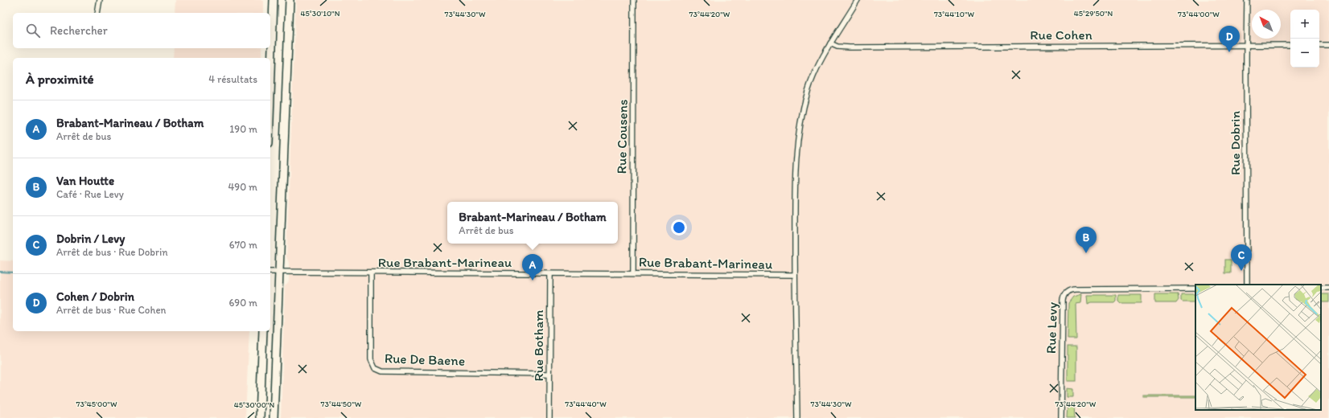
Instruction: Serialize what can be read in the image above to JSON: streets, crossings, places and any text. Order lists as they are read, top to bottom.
{
  "streets": {
    "street": [
      "Rue Cohen",
      "Rue Cousens",
      "Rue Dobrin",
      "Rue Brabant-Marineau",
      "Rue Levy",
      "Rue Botham",
      "Rue De Baene"
    ]
  },
  "crossings": [
    ["Rue Cohen", "Rue Dobrin"],
    ["Rue Cousens", "Rue Brabant-Marineau"],
    ["Rue Brabant-Marineau", "Rue Botham"],
    ["Rue Brabant-Marineau", "Rue De Baene"],
    ["Rue Botham", "Rue De Baene"]
  ],
  "north": "top left",
  "page": {
    "map_buttons": ["+", "−"],
    "search": "Rechercher",
    "pins": [
      "D",
      "B",
      "C",
      "A"
    ],
    "heading": ["À proximité", "4 résultats"],
    "list": [
      {
        "mark": "A",
        "name": "Brabant-Marineau / Botham",
        "note": "Arrêt de bus",
        "value": "190 m"
      },
      {
        "mark": "B",
        "name": "Van Houtte",
        "note": "Café · Rue Levy",
        "value": "490 m"
      },
      {
        "mark": "C",
        "name": "Dobrin / Levy",
        "note": "Arrêt de bus · Rue Dobrin",
        "value": "670 m"
      },
      {
        "mark": "D",
        "name": "Cohen / Dobrin",
        "note": "Arrêt de bus · Rue Cohen",
        "value": "690 m"
      }
    ],
    "popup": ["Brabant-Marineau / Botham", "Arrêt de bus"]
  },
  "coordinates": [
    "45°30'10\"N",
    "45°29'50\"N",
    "73°44'30\"W",
    "73°44'20\"W",
    "73°44'10\"W",
    "73°44'00\"W",
    "73°45'00\"W",
    "73°44'50\"W",
    "73°44'40\"W",
    "45°30'00\"N"
  ]
}
